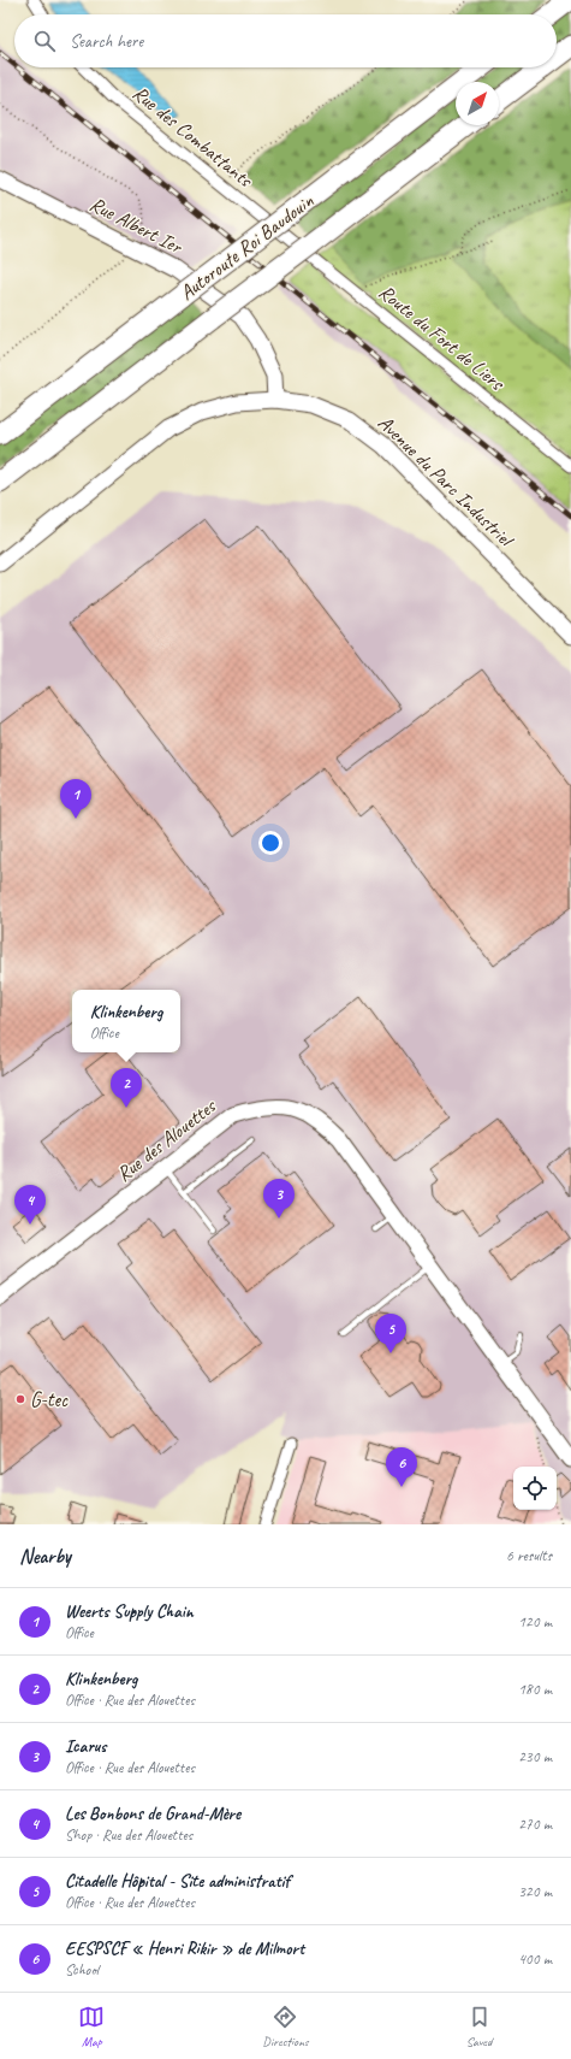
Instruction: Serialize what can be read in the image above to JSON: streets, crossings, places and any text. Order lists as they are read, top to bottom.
{
  "streets": {
    "highway": ["Autoroute Roi Baudouin"],
    "street": [
      "Rue des Combattants",
      "Rue Albert Ier",
      "Route du Fort de Liers",
      "Avenue du Parc Industriel",
      "Rue des Alouettes"
    ]
  },
  "crossings": [
    ["Rue des Combattants", "Route du Fort de Liers"],
    ["Rue Albert Ier", "Avenue du Parc Industriel"]
  ],
  "places": ["G-tec"],
  "north": "top right",
  "page": {
    "search": "Search here",
    "pins": [
      "1",
      "2",
      "3",
      "4",
      "5",
      "6"
    ],
    "popup": ["Klinkenberg", "Office"],
    "heading": ["Nearby", "6 results"],
    "list": [
      {
        "mark": "1",
        "name": "Weerts Supply Chain",
        "note": "Office",
        "value": "120 m"
      },
      {
        "mark": "2",
        "name": "Klinkenberg",
        "note": "Office · Rue des Alouettes",
        "value": "180 m"
      },
      {
        "mark": "3",
        "name": "Icarus",
        "note": "Office · Rue des Alouettes",
        "value": "230 m"
      },
      {
        "mark": "4",
        "name": "Les Bonbons de Grand-Mère",
        "note": "Shop · Rue des Alouettes",
        "value": "270 m"
      },
      {
        "mark": "5",
        "name": "Citadelle Hôpital - Site administratif",
        "note": "Office · Rue des Alouettes",
        "value": "320 m"
      },
      {
        "mark": "6",
        "name": "EESPSCF « Henri Rikir » de Milmort",
        "note": "School",
        "value": "400 m"
      }
    ],
    "nav": ["Map", "Directions", "Saved"]
  }
}
